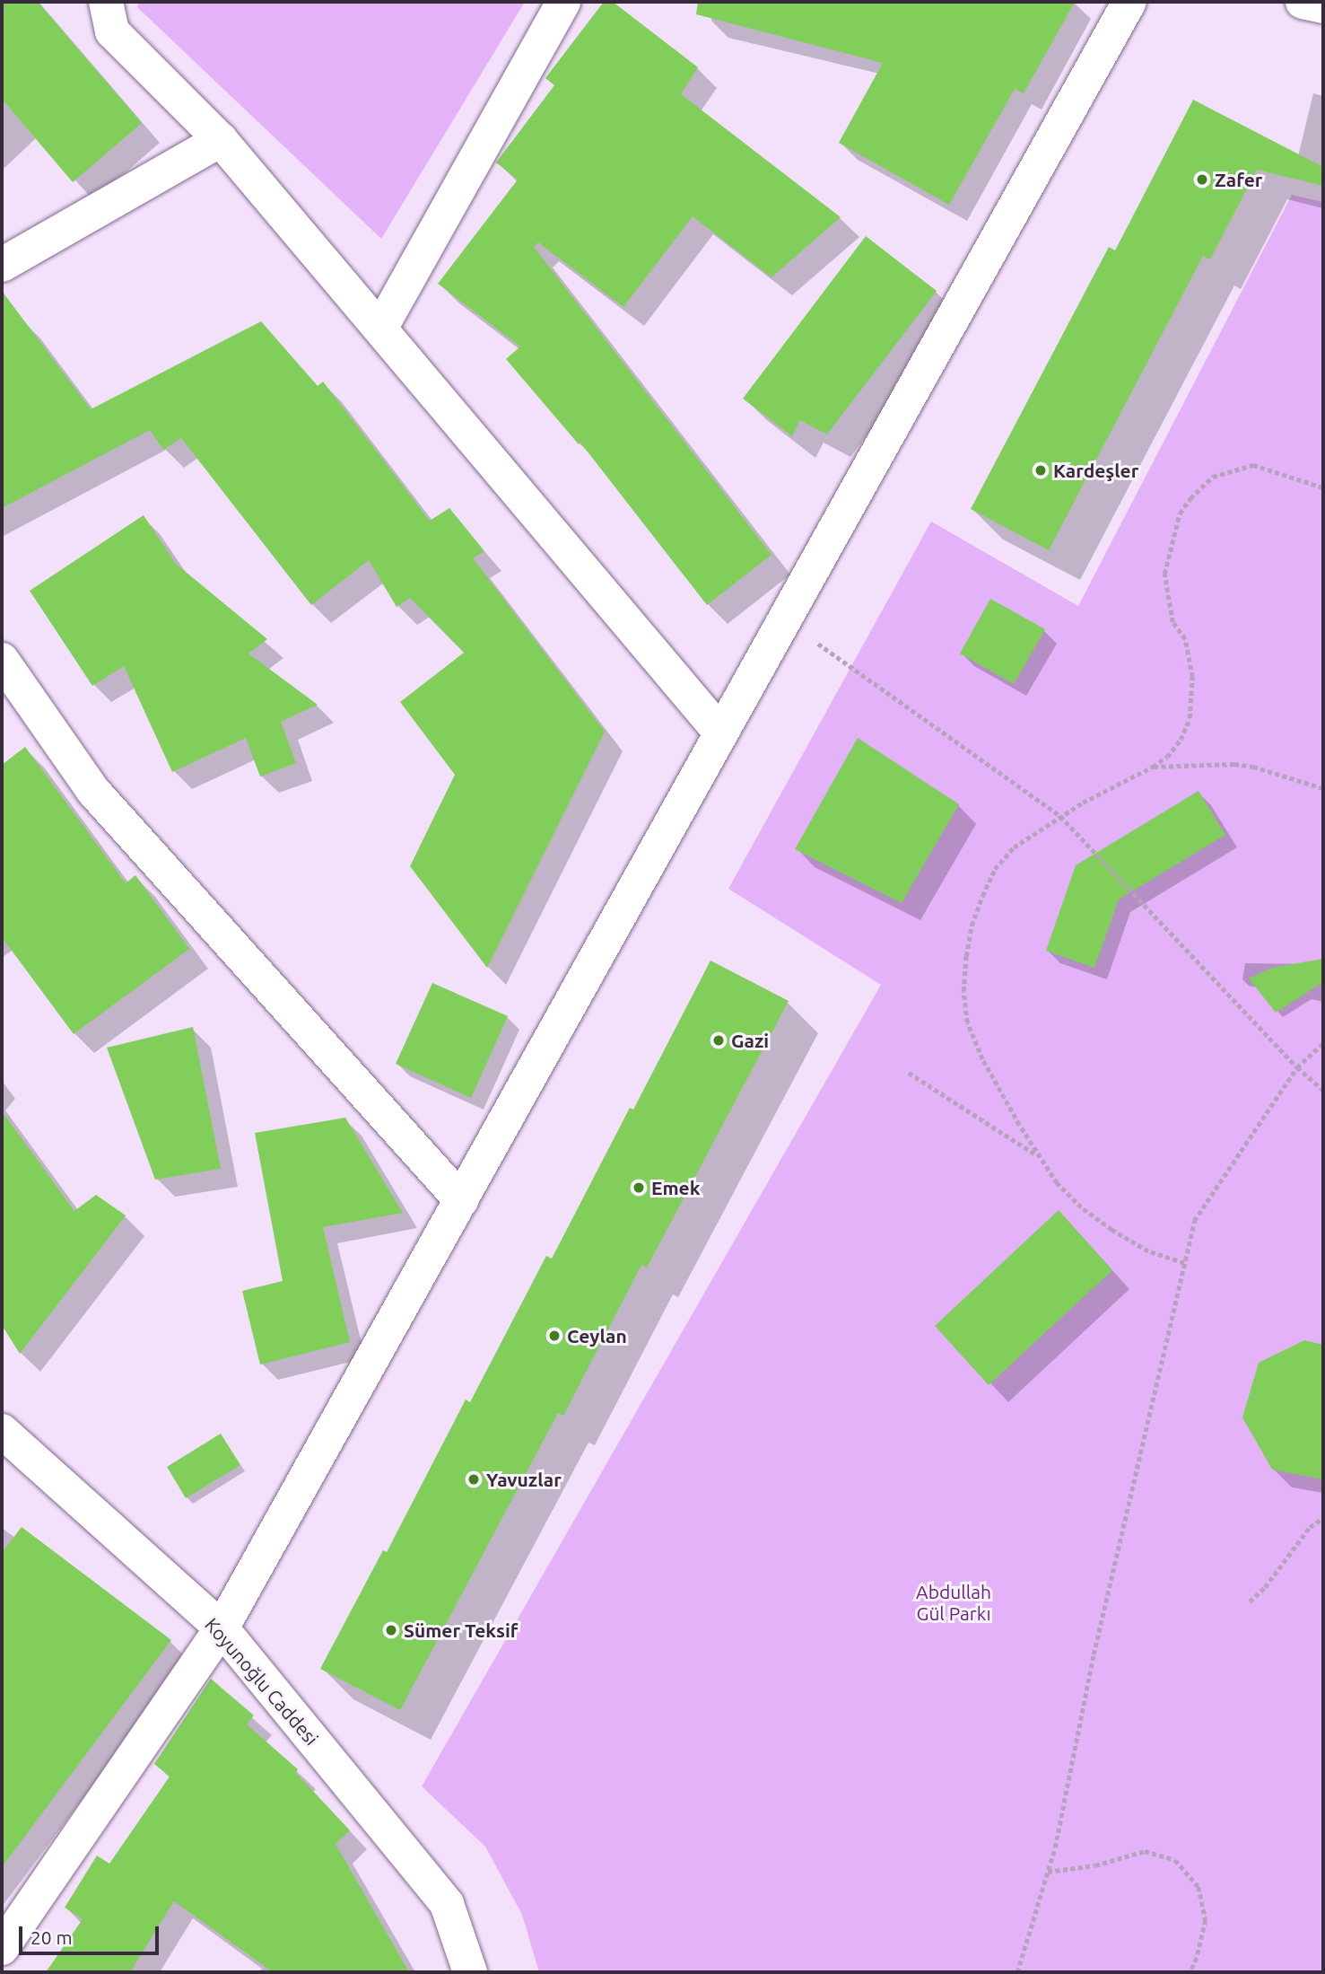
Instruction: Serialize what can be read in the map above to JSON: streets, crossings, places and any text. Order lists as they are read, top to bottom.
{
  "streets": {
    "street": ["Koyunoğlu Caddesi"]
  },
  "parks": ["Abdullah Gül Parkı"],
  "places": [
    "Zafer",
    "Kardeşler",
    "Gazi",
    "Emek",
    "Ceylan",
    "Yavuzlar",
    "Sümer Teksif"
  ],
  "scale_bar": "20 m"
}
